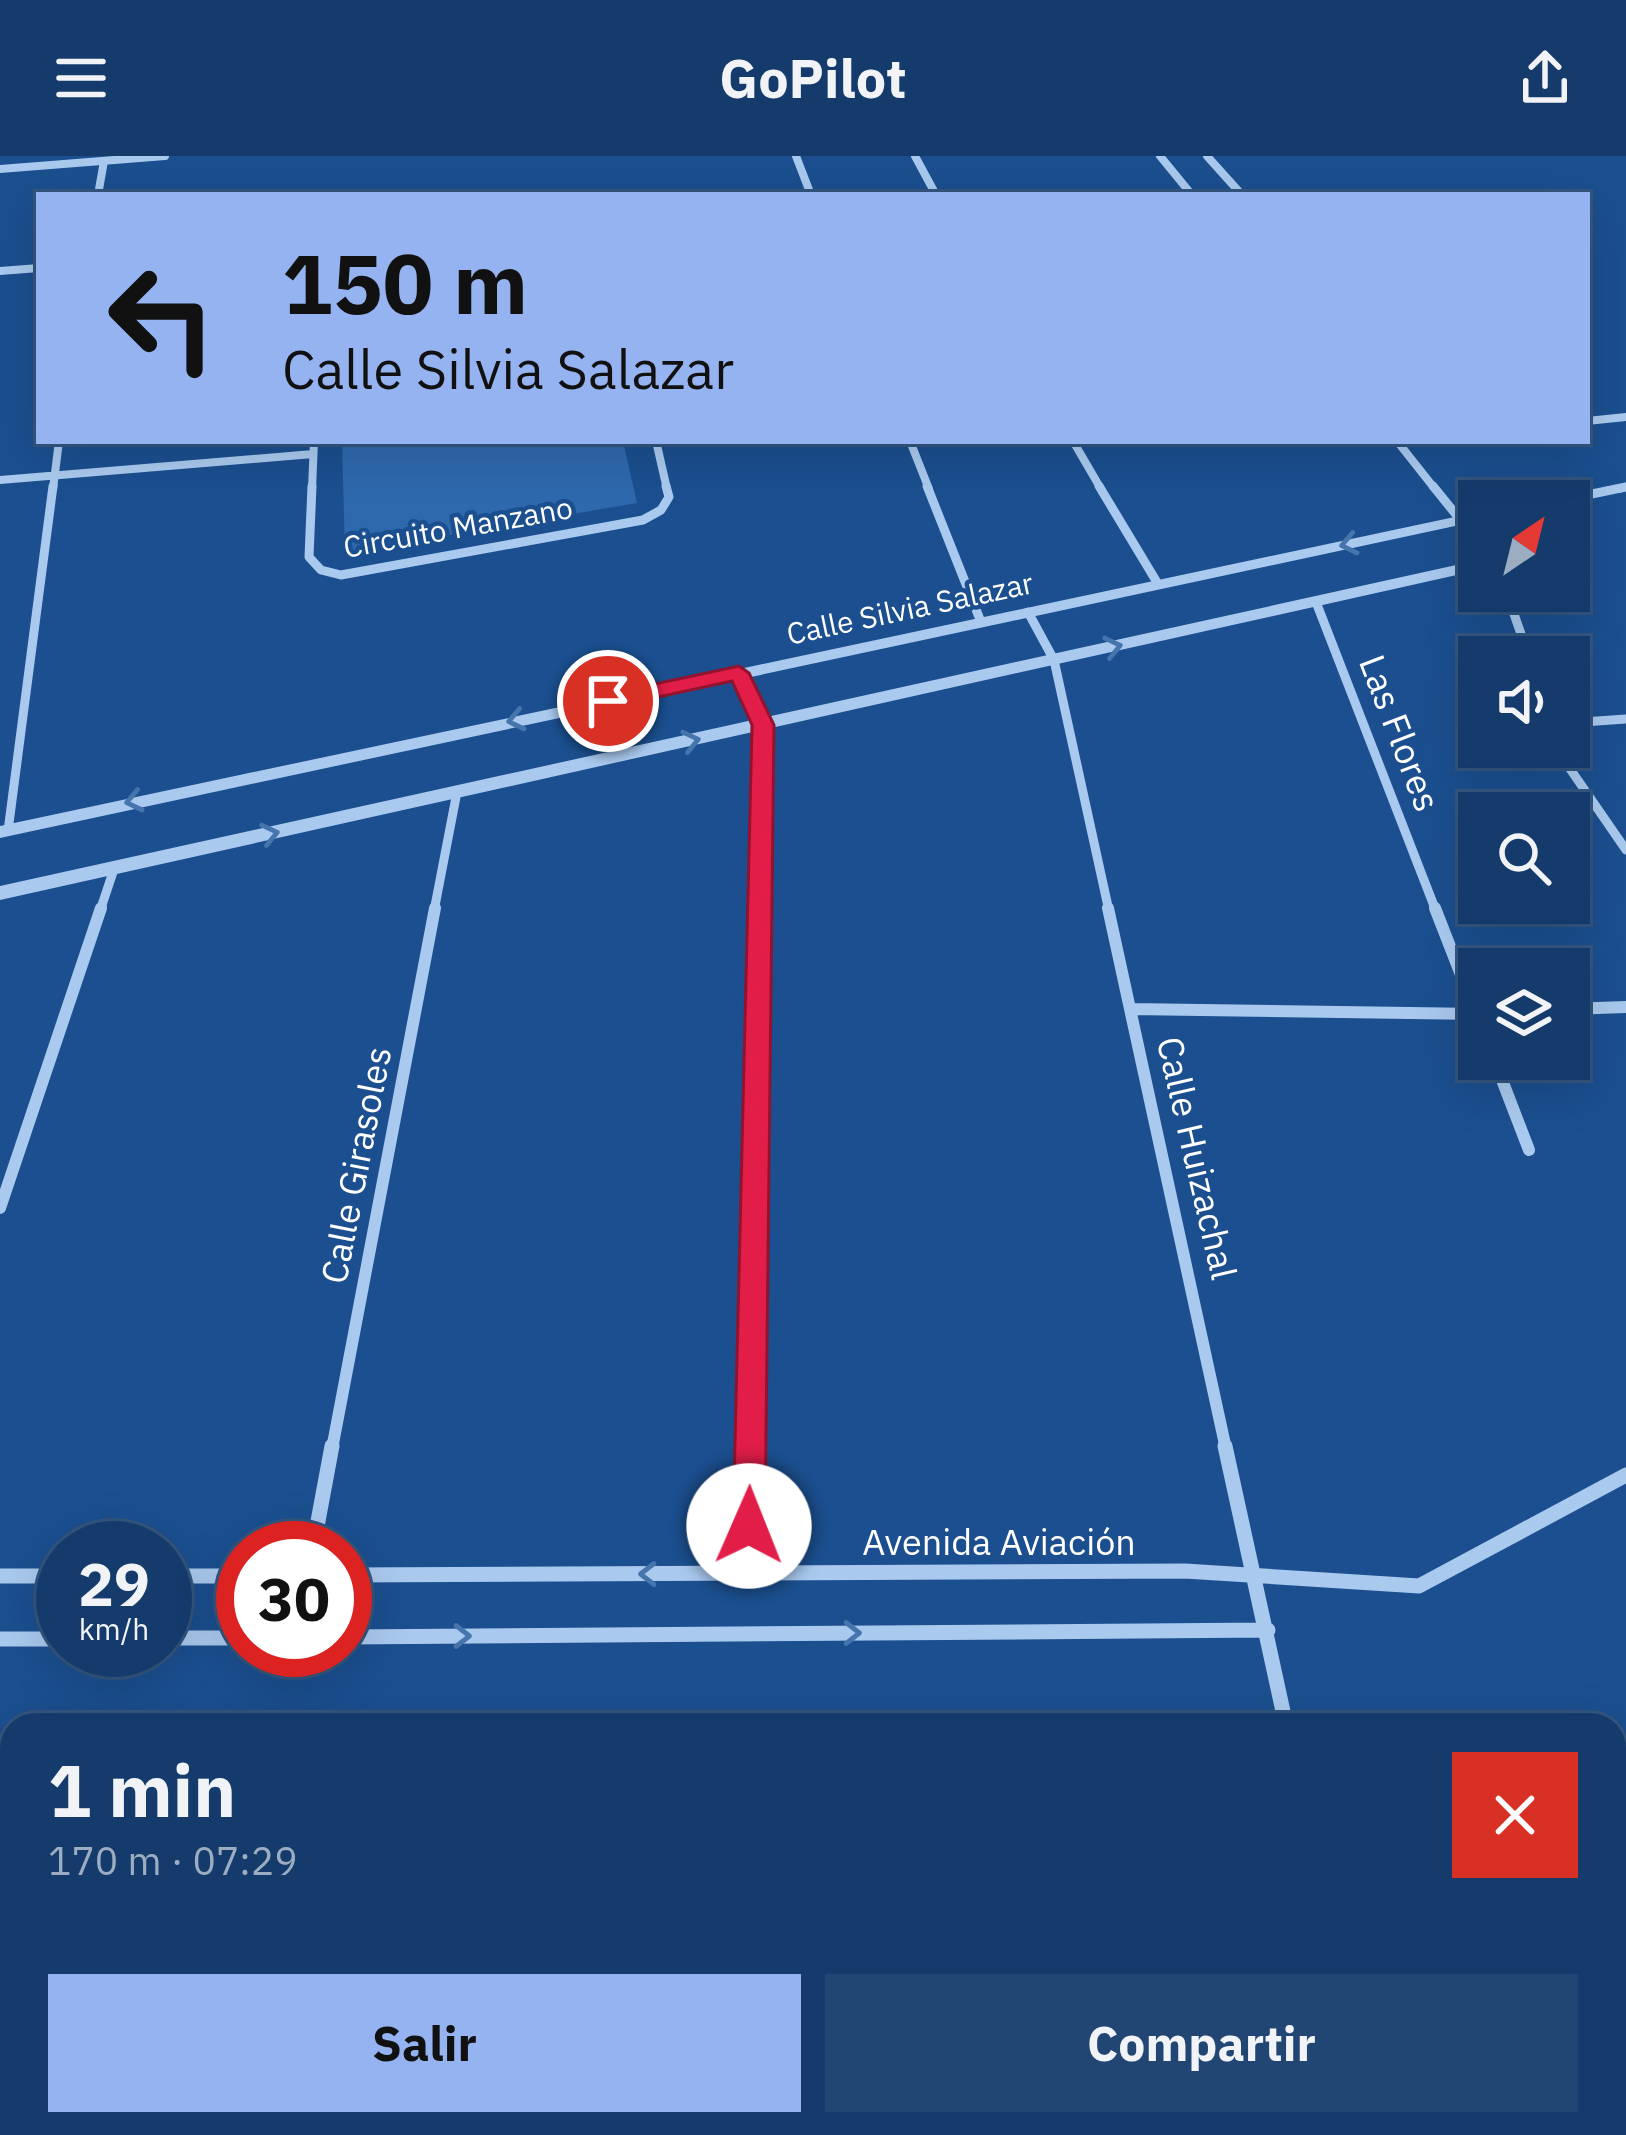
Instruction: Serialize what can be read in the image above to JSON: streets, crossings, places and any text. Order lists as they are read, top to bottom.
{
  "streets": {
    "street": [
      "Circuito Manzano",
      "Calle Silvia Salazar",
      "Las Flores",
      "Calle Huizachal",
      "Calle Girasoles",
      "Avenida Aviación"
    ]
  },
  "crossings": [
    ["Calle Silvia Salazar", "Calle Huizachal"],
    ["Calle Huizachal", "Avenida Aviación"]
  ],
  "north": "top right",
  "page": {
    "header": "GoPilot",
    "turn": ["150 m", "Calle Silvia Salazar"],
    "speed": "29 km/h",
    "limit": "30",
    "heading": ["1 min", "170 m · 07:29"],
    "buttons": ["Salir", "Compartir"]
  }
}
